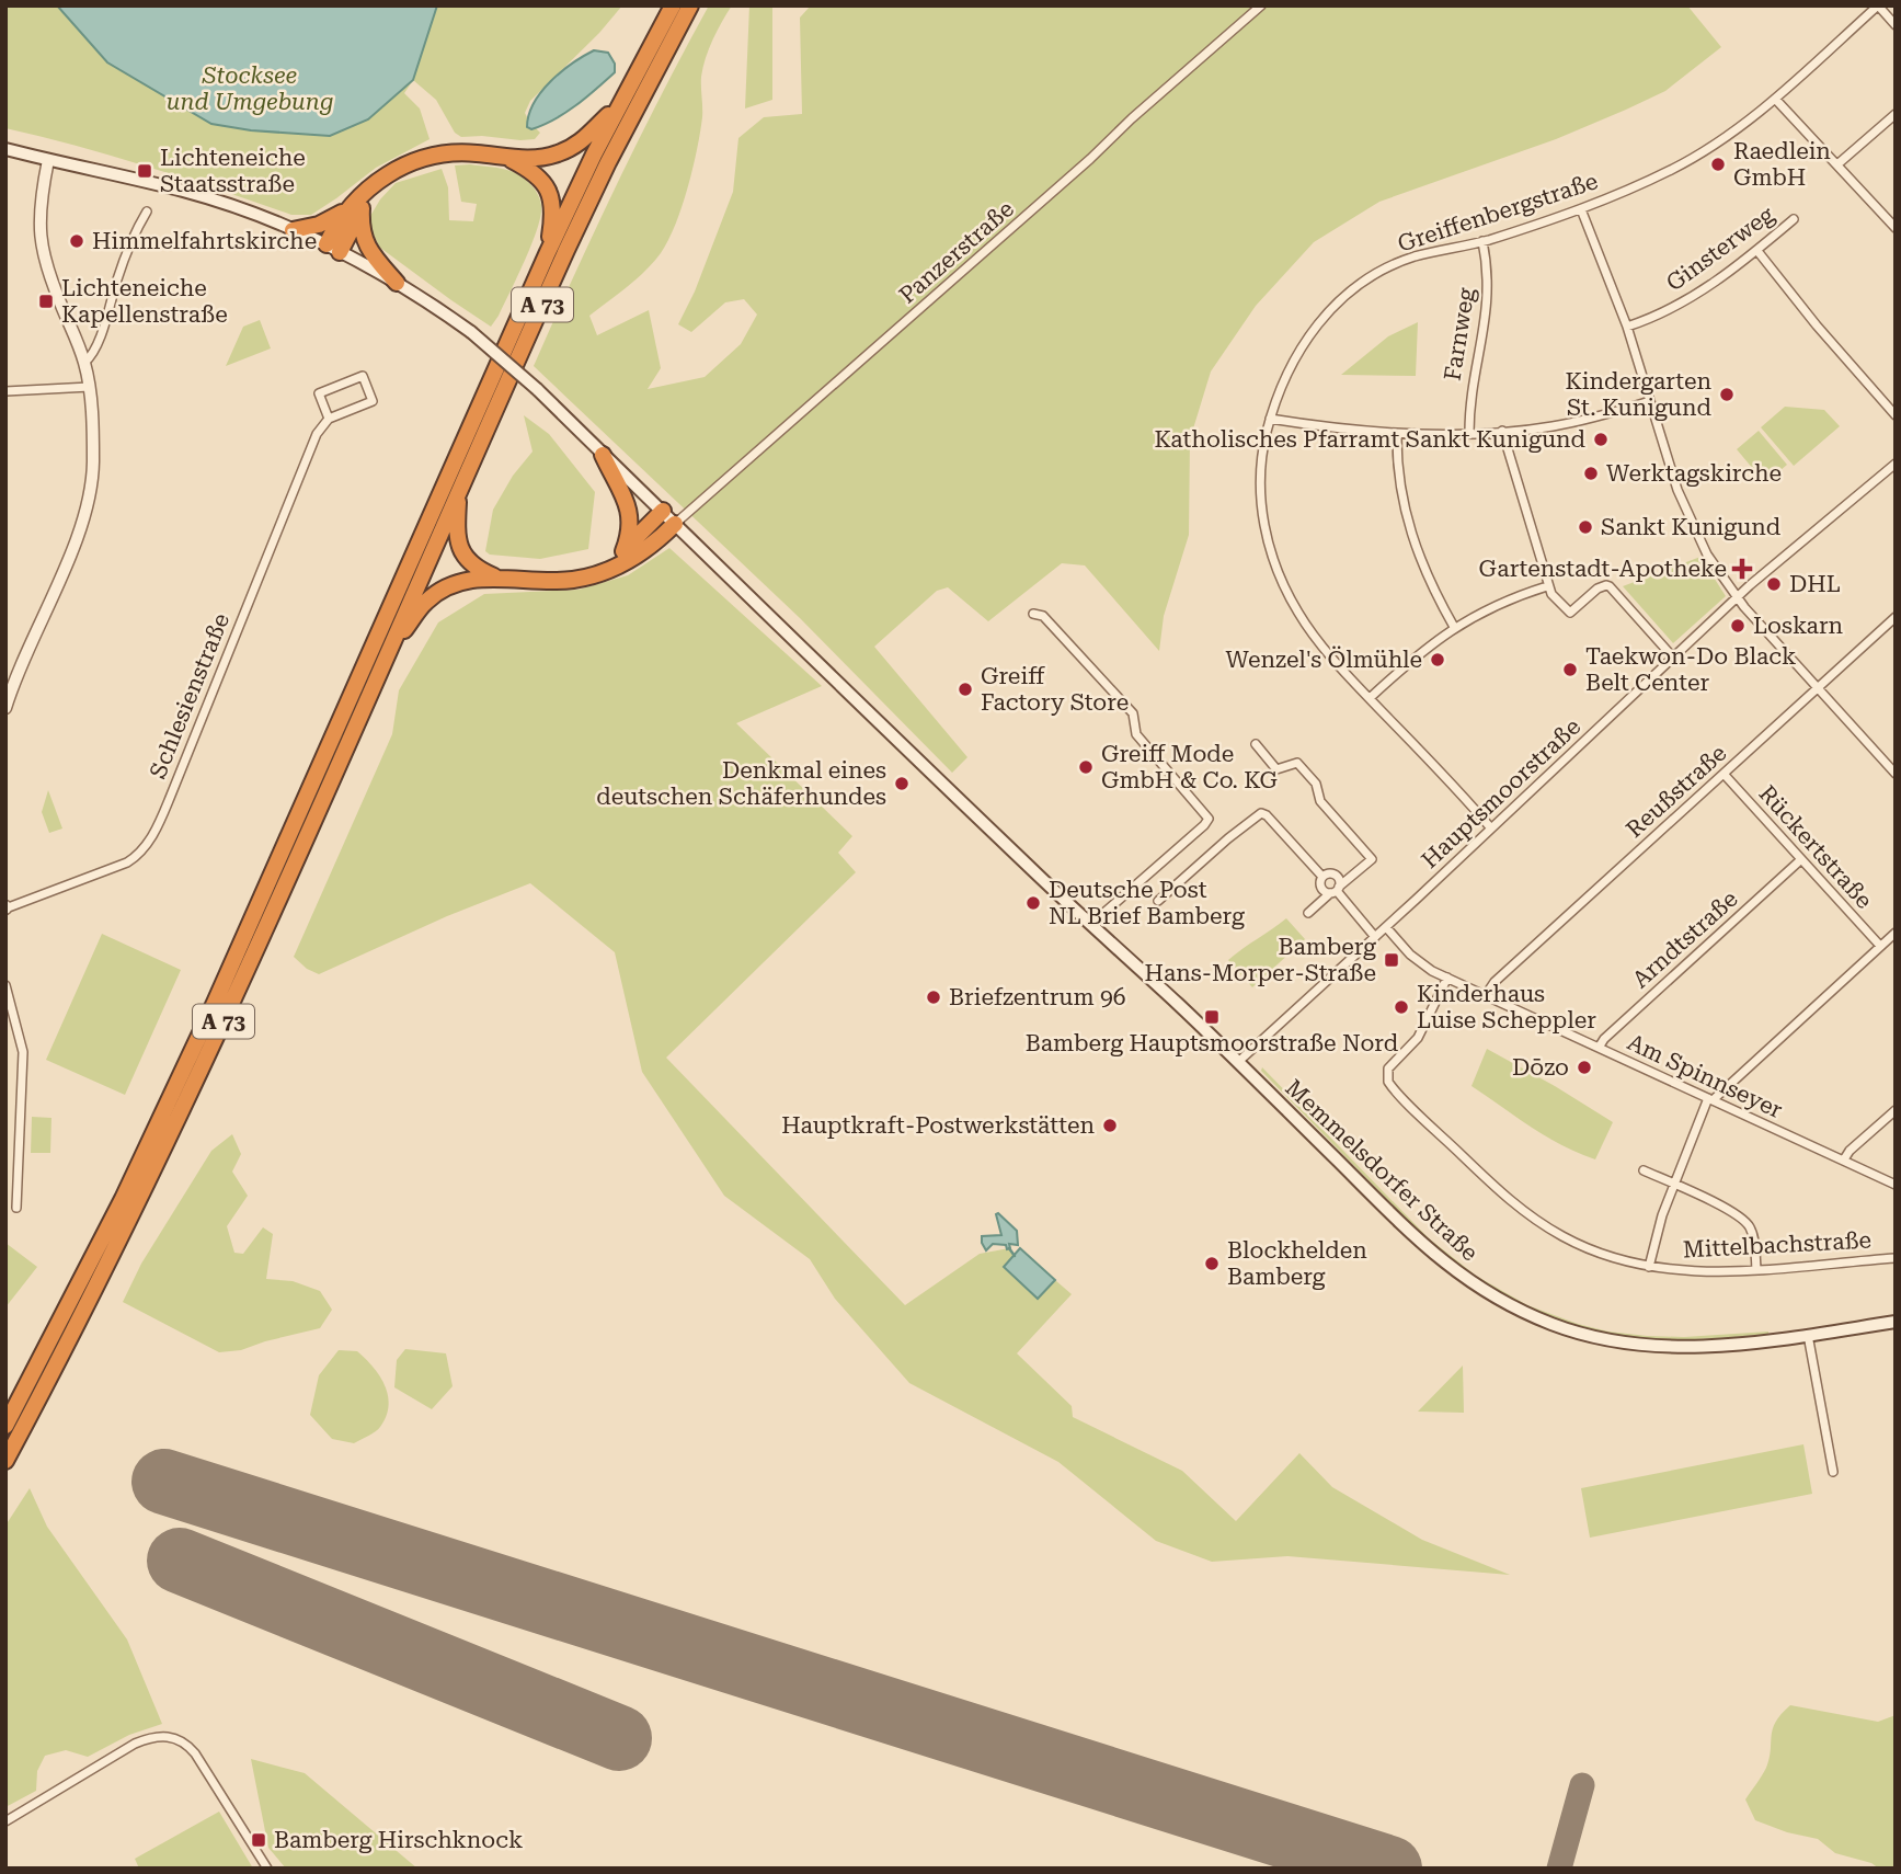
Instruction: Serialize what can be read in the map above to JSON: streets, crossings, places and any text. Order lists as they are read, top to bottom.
{
  "streets": {
    "highway": ["A 73"],
    "main road": ["Memmelsdorfer Straße"],
    "street": [
      "Greiffenbergstraße",
      "Ginsterweg",
      "Panzerstraße",
      "Farnweg",
      "Schlesienstraße",
      "Reußstraße",
      "Hauptsmoorstraße",
      "Rückertstraße",
      "Arndtstraße",
      "Am Spinnseyer",
      "Mittelbachstraße"
    ]
  },
  "crossings": [
    ["Greiffenbergstraße", "Farnweg"],
    ["Greiffenbergstraße", "Hauptsmoorstraße"],
    ["Panzerstraße", "Memmelsdorfer Straße"],
    ["Reußstraße", "Rückertstraße"],
    ["Reußstraße", "Am Spinnseyer"],
    ["Hauptsmoorstraße", "Am Spinnseyer"],
    ["Hauptsmoorstraße", "Memmelsdorfer Straße"],
    ["Rückertstraße", "Arndtstraße"],
    ["Arndtstraße", "Am Spinnseyer"],
    ["Am Spinnseyer", "Mittelbachstraße"]
  ],
  "parks": ["Stocksee und Umgebung"],
  "places": {
    "other": [
      "Raedlein GmbH",
      "Himmelfahrtskirche",
      "Kindergarten St. Kunigund",
      "Katholisches Pfarramt Sankt Kunigund",
      "Werktagskirche",
      "Sankt Kunigund",
      "DHL",
      "Loskarn",
      "Wenzel's Ölmühle",
      "Taekwon-Do Black Belt Center",
      "Greiff Factory Store",
      "Greiff Mode GmbH & Co. KG",
      "Denkmal eines deutschen Schäferhundes",
      "Deutsche Post NL Brief Bamberg",
      "Briefzentrum 96",
      "Kinderhaus Luise Scheppler",
      "Dōzo",
      "Hauptkraft-Postwerkstätten",
      "Blockhelden Bamberg"
    ],
    "transit": [
      "Lichteneiche Staatsstraße",
      "Lichteneiche Kapellenstraße",
      "Bamberg Hans-Morper-Straße",
      "Bamberg Hauptsmoorstraße Nord",
      "Bamberg Hirschknock"
    ],
    "health": ["Gartenstadt-Apotheke"]
  }
}
